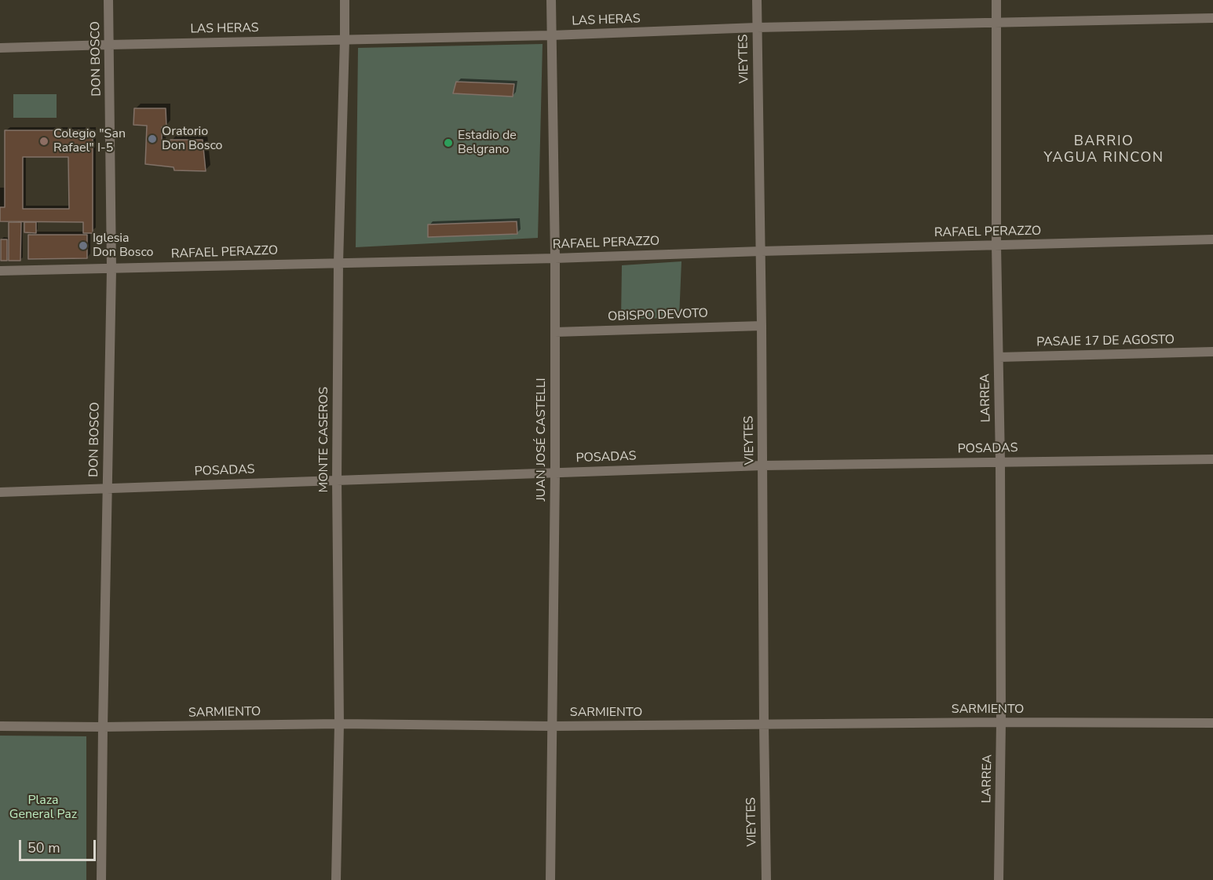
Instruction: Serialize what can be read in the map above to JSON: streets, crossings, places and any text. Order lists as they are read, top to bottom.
{
  "streets": {
    "street": [
      "LAS HERAS",
      "DON BOSCO",
      "VIEYTES",
      "RAFAEL PERAZZO",
      "OBISPO DEVOTO",
      "PASAJE 17 DE AGOSTO",
      "LARREA",
      "MONTE CASEROS",
      "JUAN JOSÉ CASTELLI",
      "POSADAS",
      "SARMIENTO"
    ]
  },
  "crossings": [
    ["LAS HERAS", "DON BOSCO"],
    ["LAS HERAS", "VIEYTES"],
    ["LAS HERAS", "LARREA"],
    ["LAS HERAS", "MONTE CASEROS"],
    ["LAS HERAS", "JUAN JOSÉ CASTELLI"],
    ["DON BOSCO", "RAFAEL PERAZZO"],
    ["DON BOSCO", "POSADAS"],
    ["DON BOSCO", "SARMIENTO"],
    ["VIEYTES", "RAFAEL PERAZZO"],
    ["VIEYTES", "OBISPO DEVOTO"],
    ["VIEYTES", "POSADAS"],
    ["VIEYTES", "SARMIENTO"],
    ["RAFAEL PERAZZO", "LARREA"],
    ["RAFAEL PERAZZO", "MONTE CASEROS"],
    ["RAFAEL PERAZZO", "JUAN JOSÉ CASTELLI"],
    ["OBISPO DEVOTO", "JUAN JOSÉ CASTELLI"],
    ["PASAJE 17 DE AGOSTO", "LARREA"],
    ["LARREA", "POSADAS"],
    ["LARREA", "SARMIENTO"],
    ["MONTE CASEROS", "POSADAS"],
    ["MONTE CASEROS", "SARMIENTO"],
    ["JUAN JOSÉ CASTELLI", "POSADAS"],
    ["JUAN JOSÉ CASTELLI", "SARMIENTO"]
  ],
  "districts": ["BARRIO YAGUA RINCON"],
  "parks": ["Plaza General Paz"],
  "places": [
    "Oratorio Don Bosco",
    "Colegio \"San Rafael\" I-5",
    "Estadio de Belgrano",
    "Iglesia Don Bosco"
  ],
  "scale_bar": "50 m"
}
